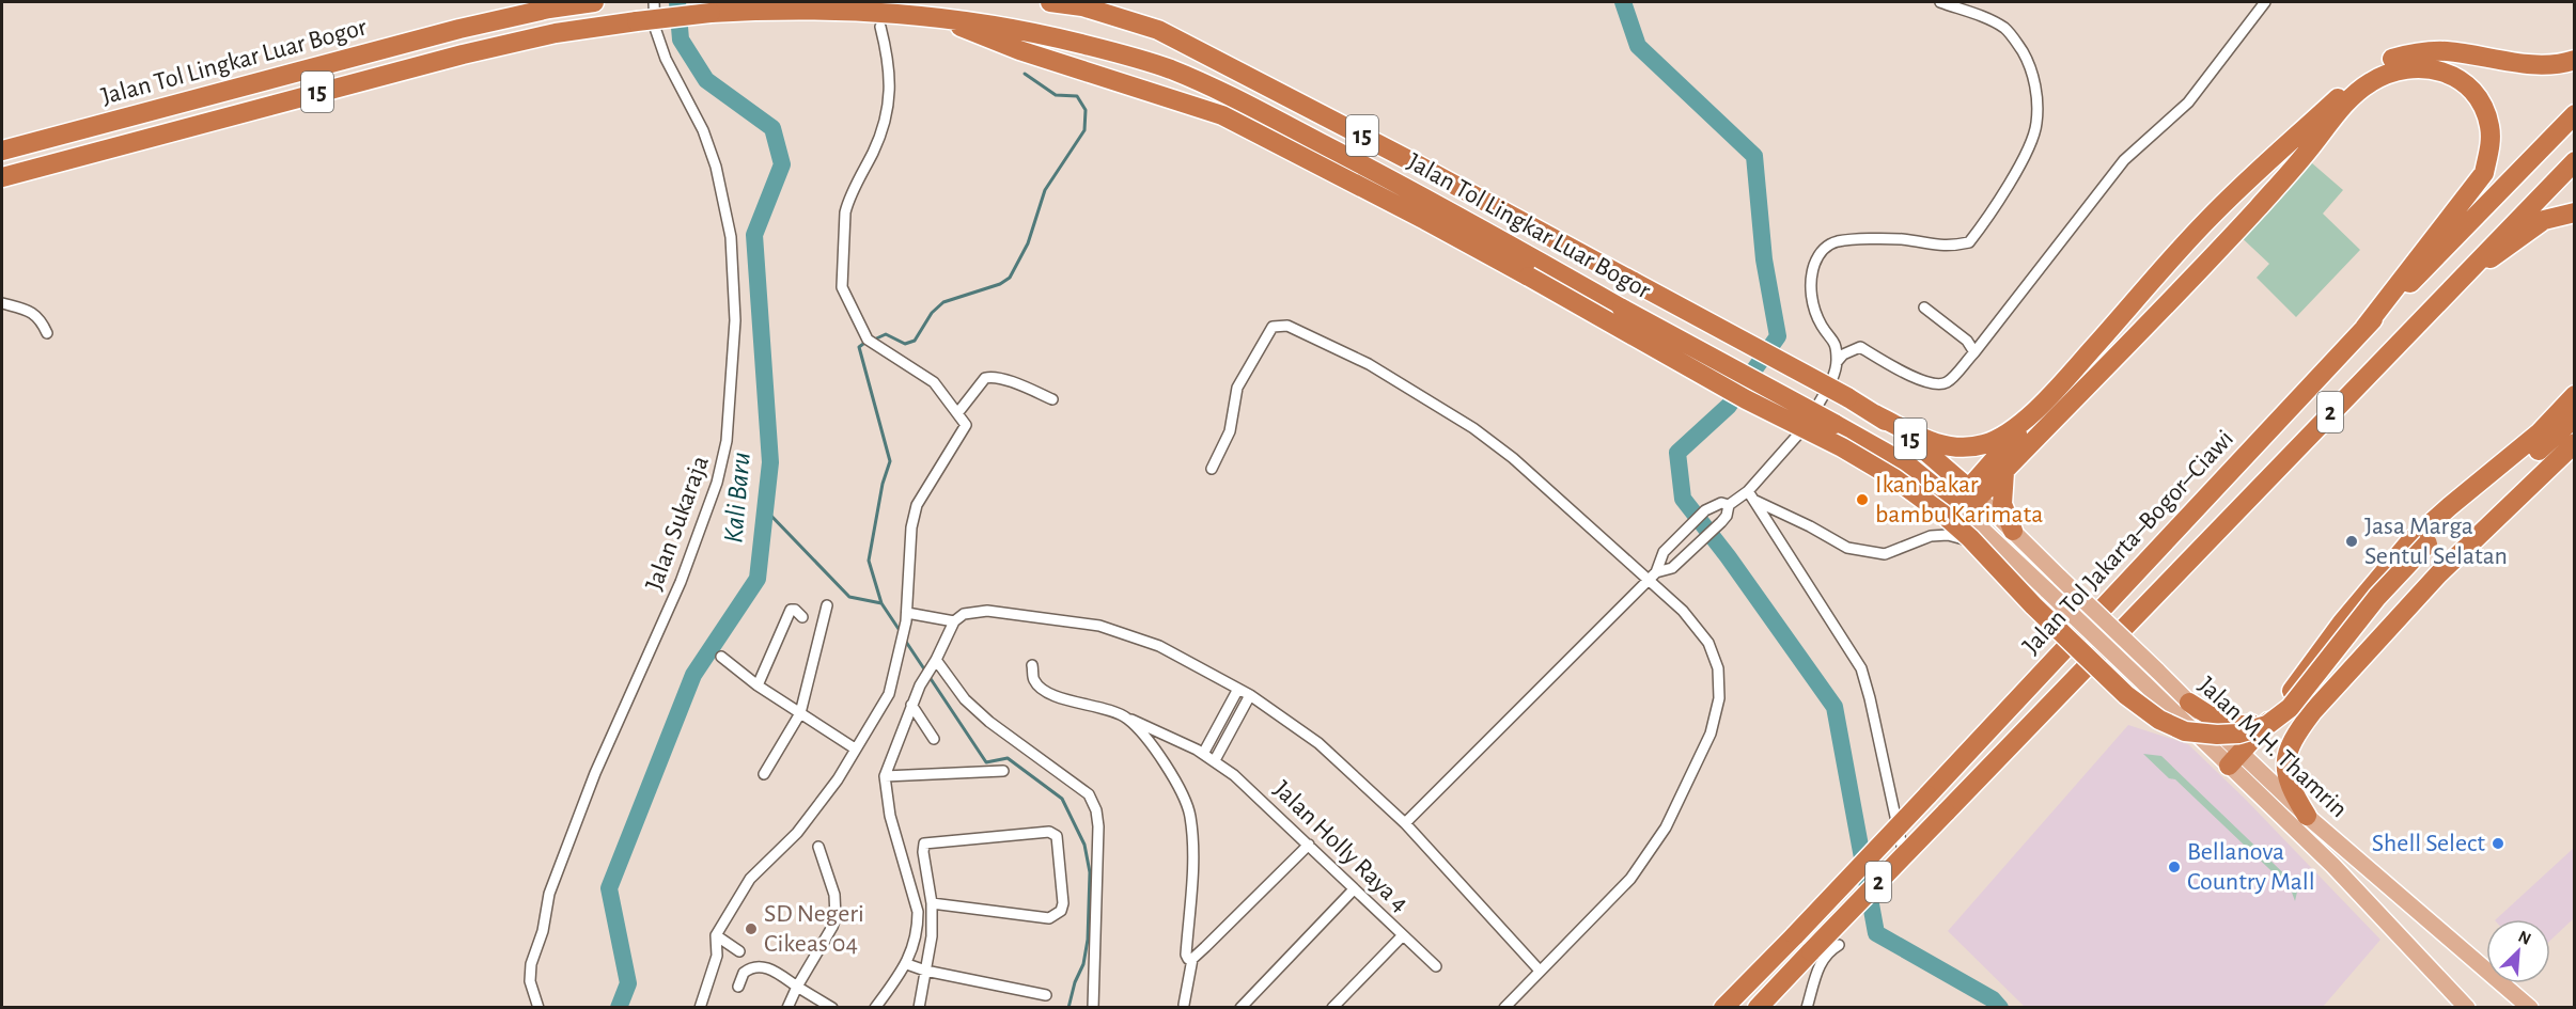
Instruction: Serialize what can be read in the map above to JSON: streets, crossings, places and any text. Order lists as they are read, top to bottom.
{
  "streets": {
    "highway": [
      "Jalan Tol Lingkar Luar Bogor",
      "15",
      "2",
      "Jalan Tol Jakarta–Bogor–Ciawi"
    ],
    "main road": ["Jalan M.H. Thamrin"],
    "street": ["Jalan Sukaraja", "Jalan Holly Raya 4"]
  },
  "crossings": [
    ["Jalan Tol Lingkar Luar Bogor", "Jalan M.H. Thamrin"]
  ],
  "water": ["Kali Baru"],
  "places": [
    "Ikan bakar bambu Karimata",
    "Jasa Marga Sentul Selatan",
    "Shell Select",
    "Bellanova Country Mall",
    "SD Negeri Cikeas 04"
  ],
  "north": "top right"
}
